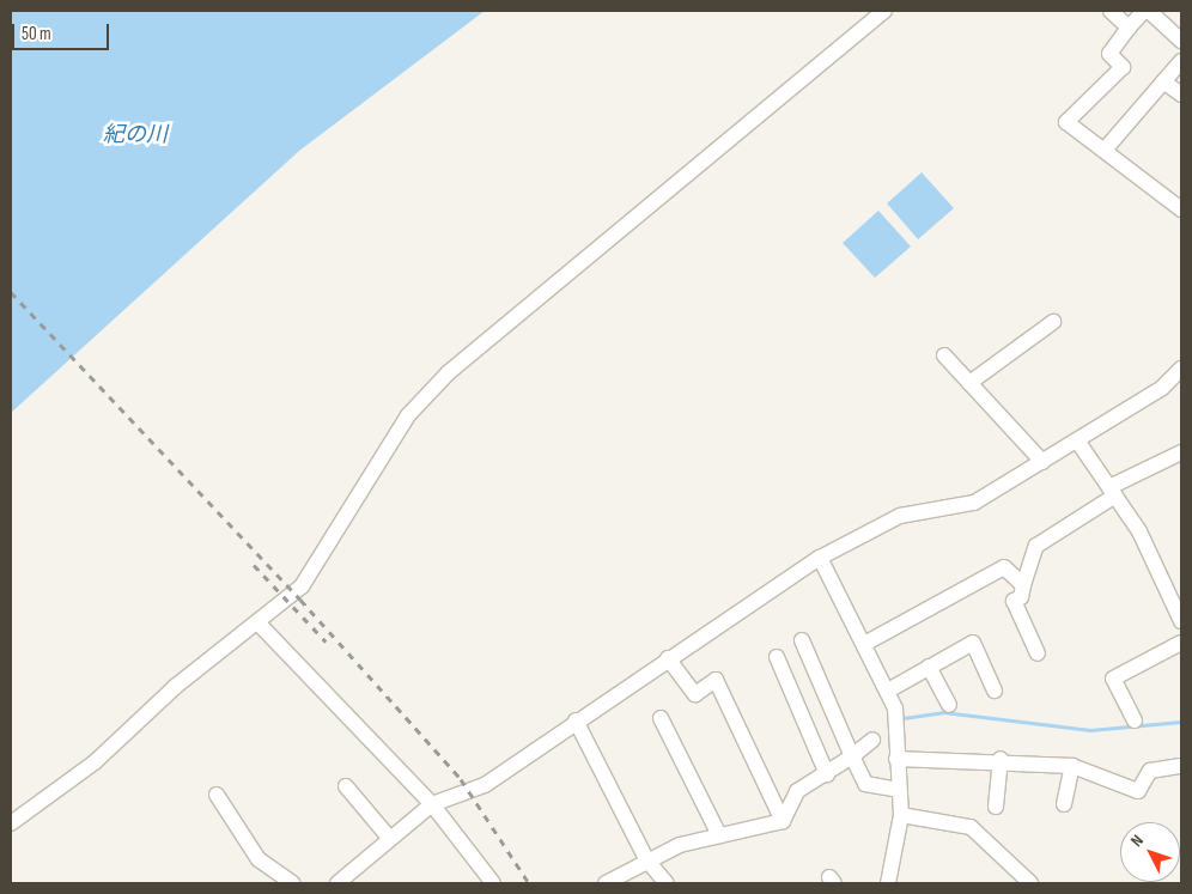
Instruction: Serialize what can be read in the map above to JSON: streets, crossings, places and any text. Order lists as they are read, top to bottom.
{
  "water": ["紀の川"],
  "scale_bar": "50 m",
  "north": "top left"
}
